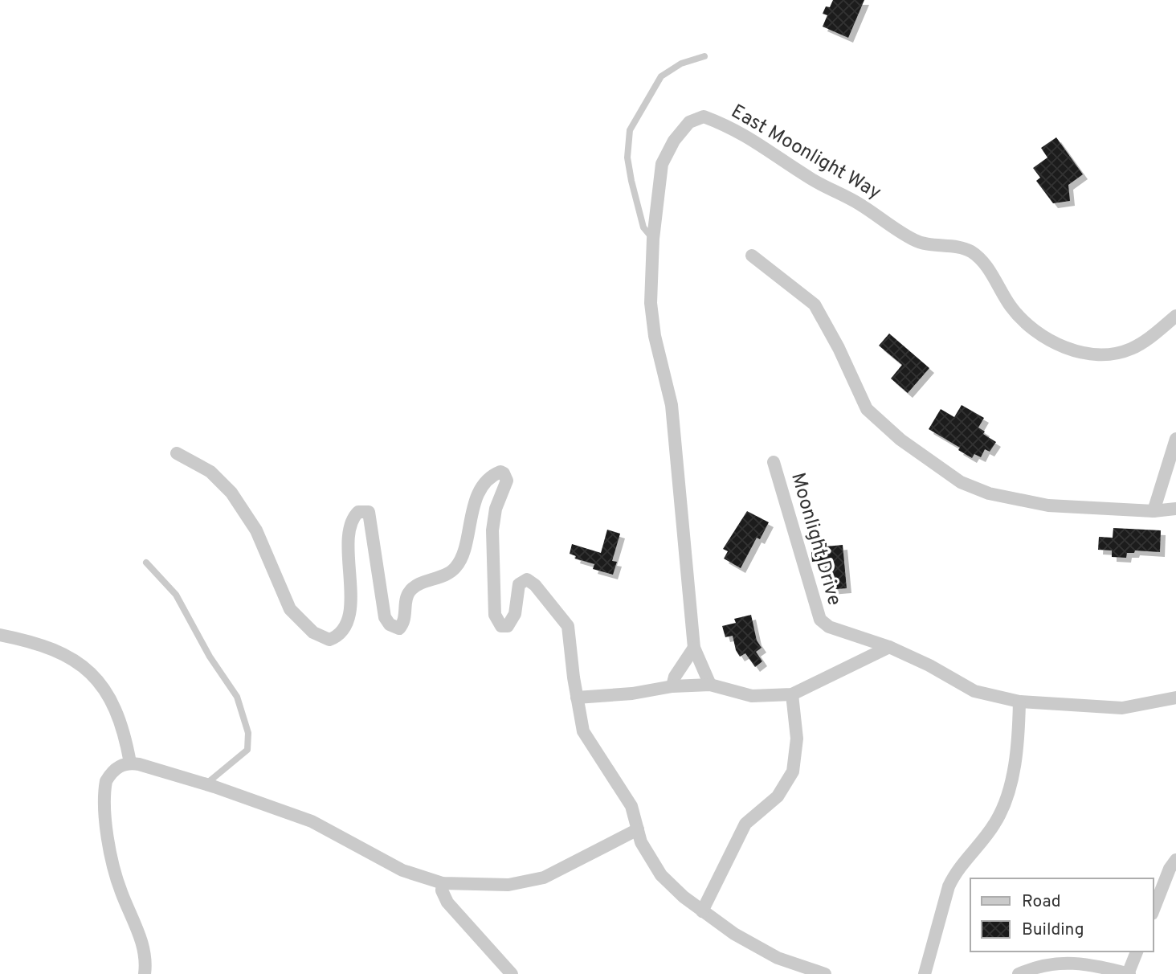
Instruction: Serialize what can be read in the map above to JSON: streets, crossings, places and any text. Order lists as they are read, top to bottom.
{
  "streets": {
    "street": ["East Moonlight Way", "Moonlight Drive"]
  },
  "legend": ["Road", "Building"]
}
